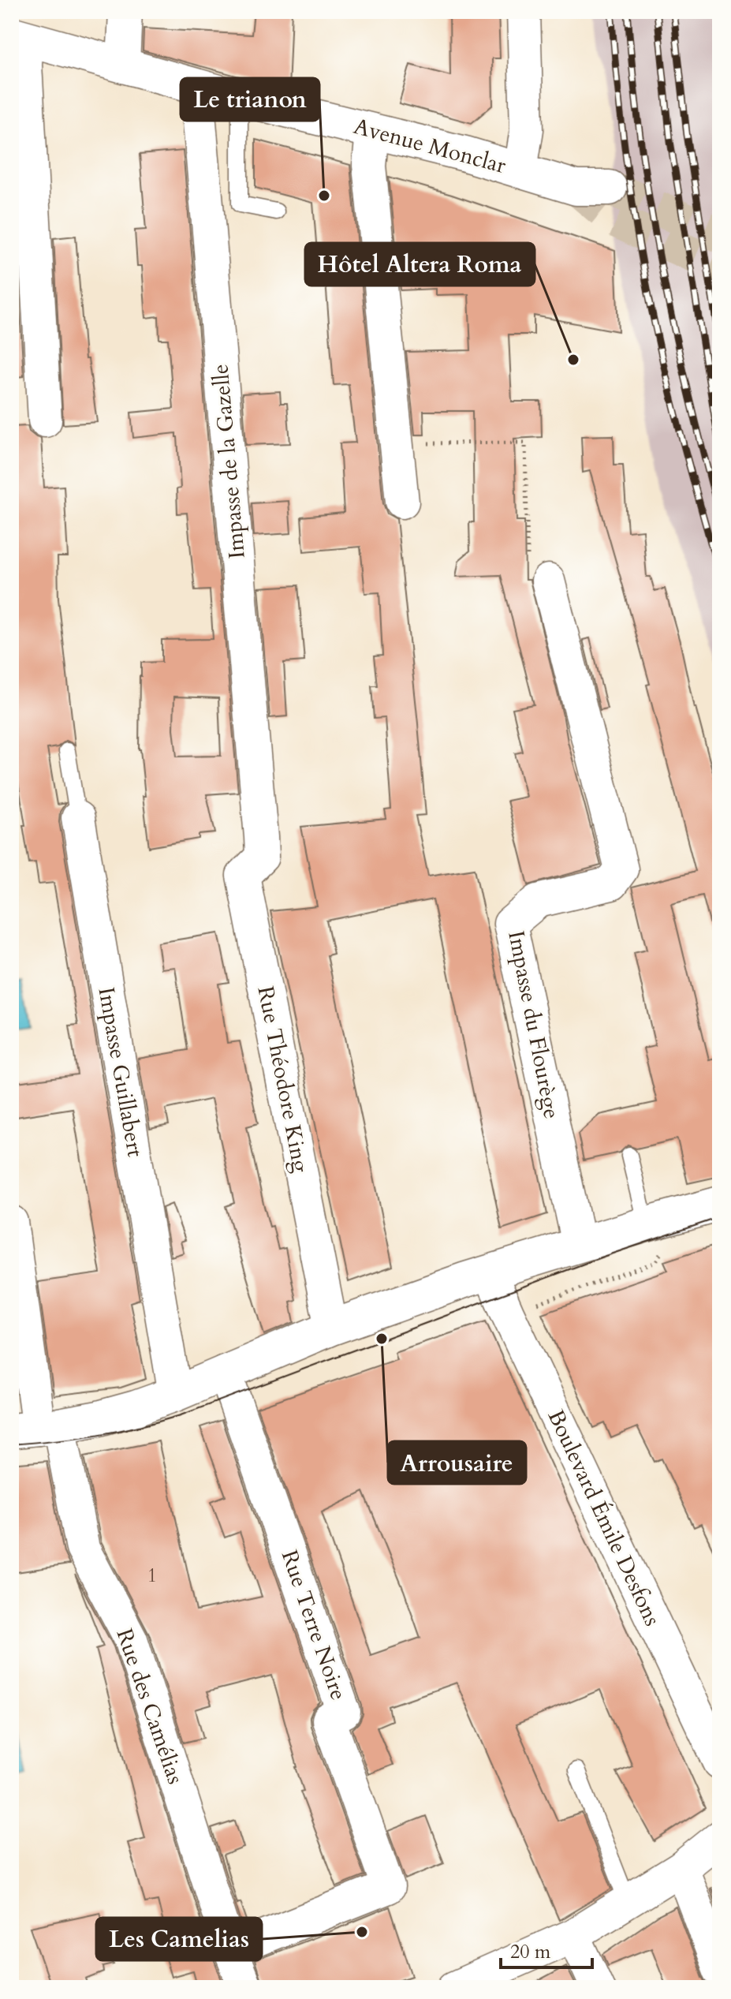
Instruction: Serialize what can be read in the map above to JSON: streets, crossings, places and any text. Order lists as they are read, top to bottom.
{
  "streets": {
    "street": [
      "Avenue Monclar",
      "Impasse de la Gazelle",
      "Impasse du Flourège",
      "Impasse Guillabert",
      "Rue Théodore King",
      "Boulevard Émile Desfons",
      "Rue Terre Noire",
      "Rue des Camélias"
    ]
  },
  "crossings": [
    ["Avenue Monclar", "Impasse de la Gazelle"],
    ["Impasse de la Gazelle", "Rue Théodore King"],
    ["Rue Terre Noire", "Rue des Camélias"]
  ],
  "places": [
    "Le trianon",
    "Hôtel Altera Roma",
    "Arrousaire",
    "Les Camelias"
  ],
  "house_numbers": ["1"],
  "scale_bar": "20 m"
}
